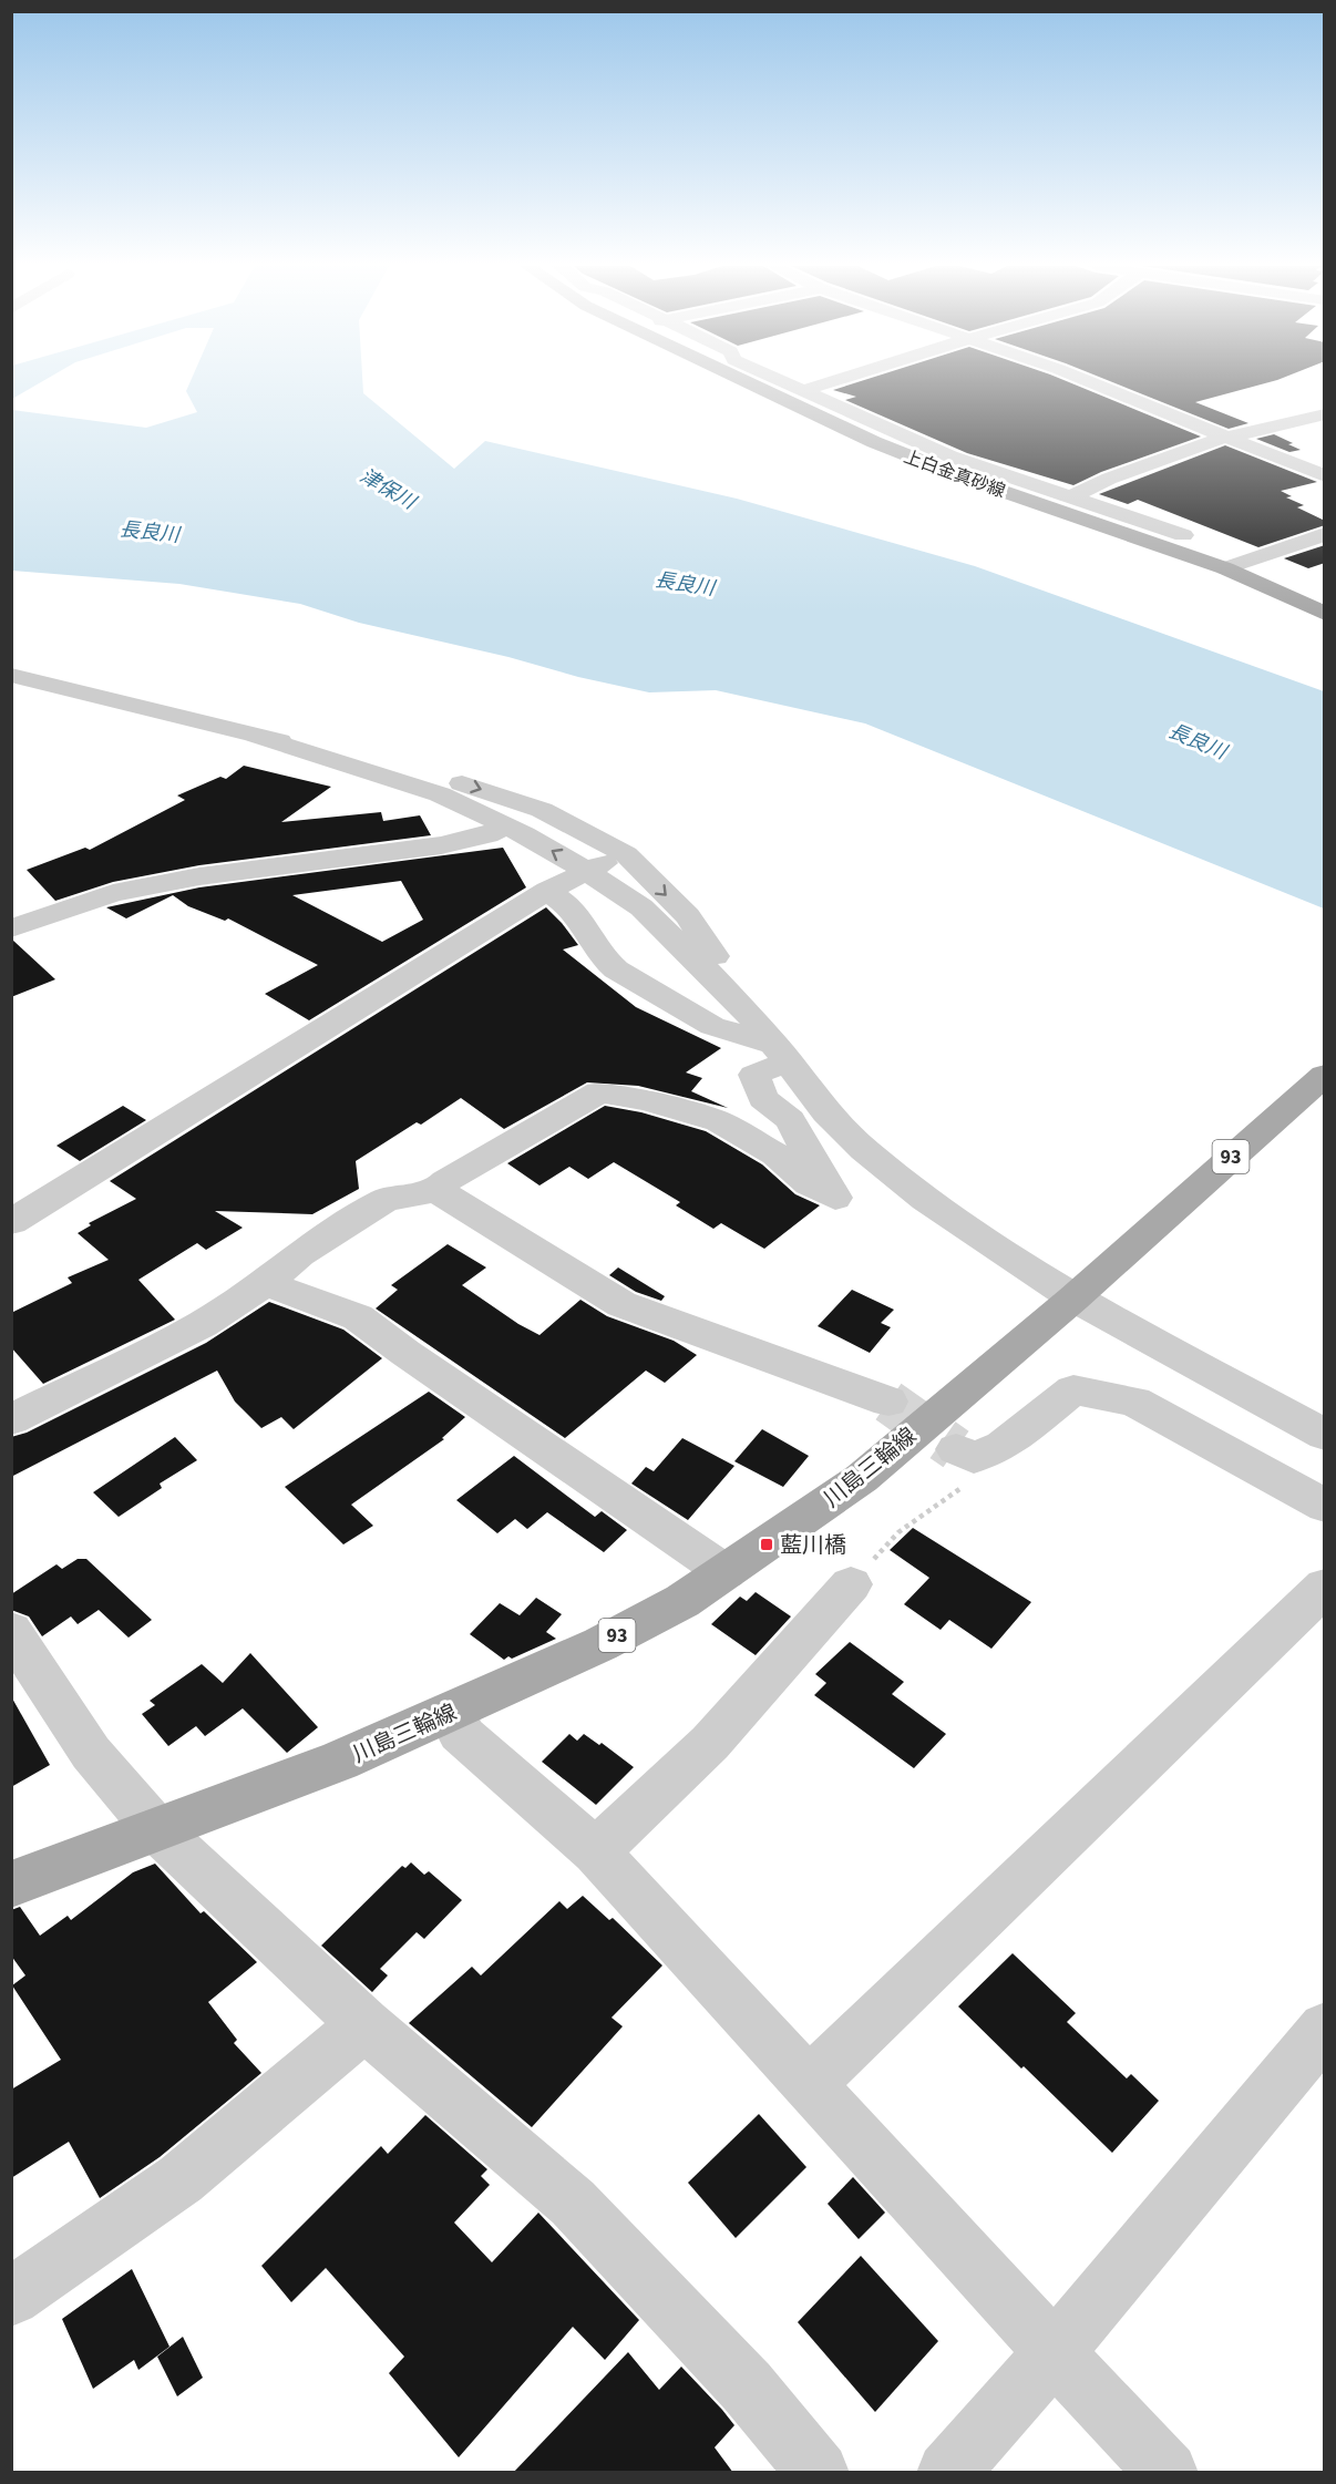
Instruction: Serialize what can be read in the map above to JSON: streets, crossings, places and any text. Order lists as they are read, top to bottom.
{
  "streets": {
    "main road": ["上白金真砂線", "93", "川島三輪線"]
  },
  "water": ["津保川", "長良川"],
  "places": {
    "transit": ["藍川橋"]
  }
}
